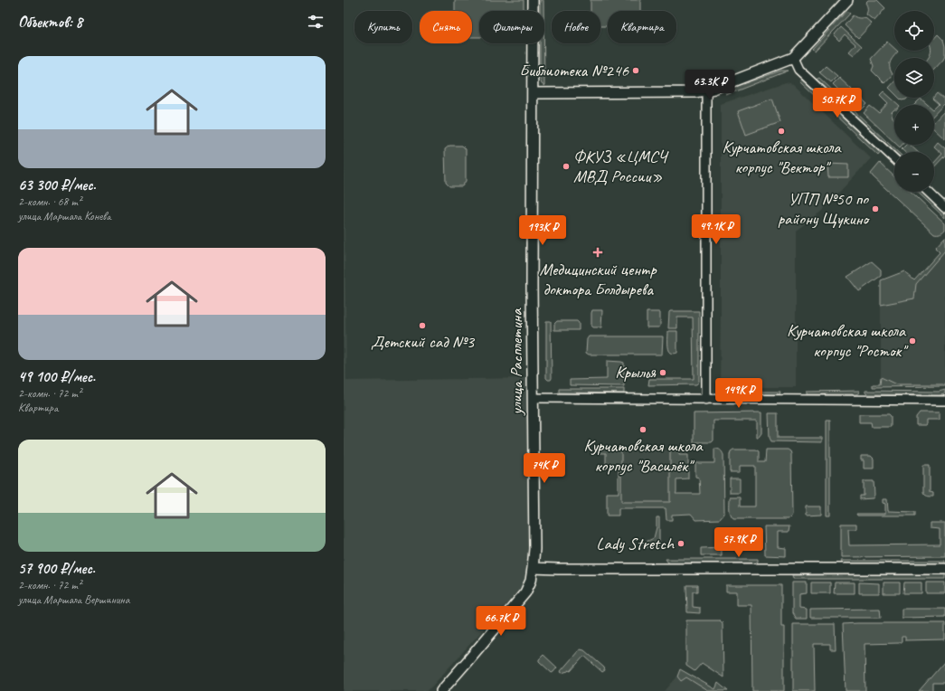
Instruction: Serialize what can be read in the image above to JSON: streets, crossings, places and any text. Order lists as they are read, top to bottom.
{
  "streets": {
    "street": ["улица Расплетина"]
  },
  "places": {
    "other": [
      "Библиотека №246",
      "Курчатовская школа корпус \"Вектор\"",
      "ФКУЗ «ЦМСЧ МВД России»",
      "УПП №50 по району Щукино",
      "Детский сад №3",
      "Курчатовская школа корпус \"Росток\"",
      "Крылья",
      "Курчатовская школа корпус \"Василёк\"",
      "Lady Stretch"
    ],
    "health": ["Медицинский центр доктора Болдырева"]
  },
  "page": {
    "heading": "Объектов: 8",
    "map_buttons": ["+", "−"],
    "chip": [
      "Купить",
      "Снять",
      "Фильтры",
      "Новое",
      "Квартира"
    ],
    "list": [
      {
        "name": "63 300 ₽/мес.",
        "note": "2-комн. · 68 m² · улица Маршала Конева"
      },
      {
        "name": "49 100 ₽/мес.",
        "note": "2-комн. · 72 m² · Квартира"
      },
      {
        "name": "57 900 ₽/мес.",
        "note": "2-комн. · 72 m² · улица Маршала Вершинина"
      }
    ],
    "price": [
      "63.3K ₽",
      "50.7K ₽",
      "49.1K ₽",
      "193K ₽",
      "149K ₽",
      "74K ₽",
      "57.9K ₽",
      "66.7K ₽"
    ]
  }
}
